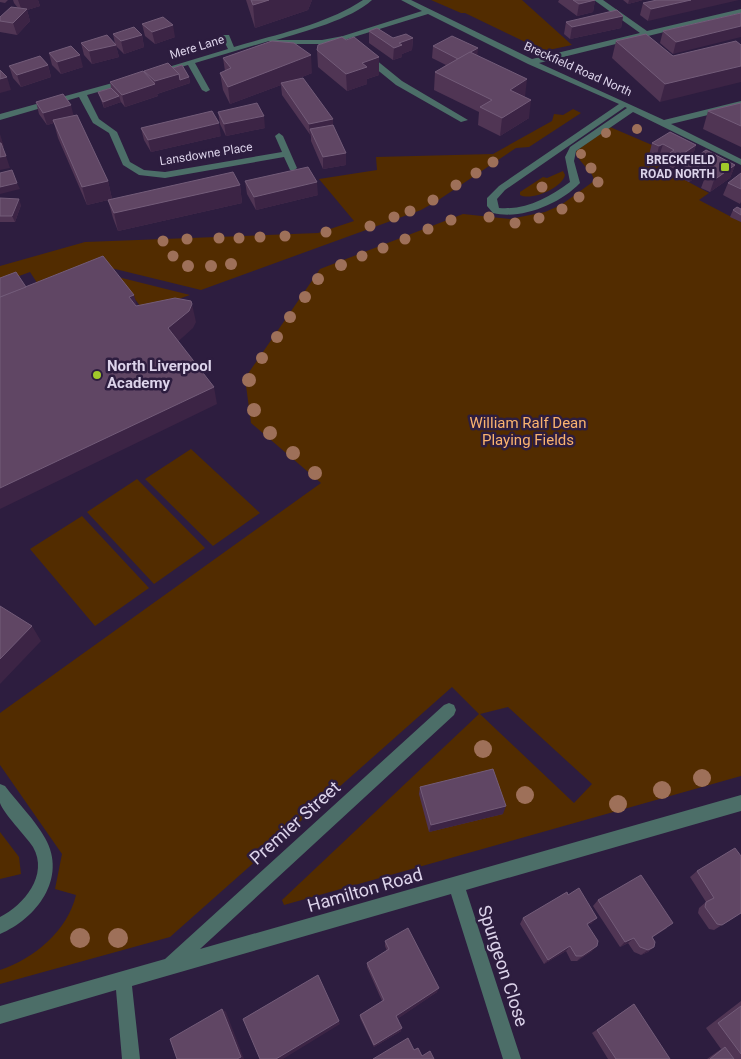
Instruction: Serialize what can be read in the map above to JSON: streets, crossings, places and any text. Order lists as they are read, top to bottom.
{
  "streets": {
    "street": [
      "Mere Lane",
      "Breckfield Road North",
      "Lansdowne Place",
      "Premier Street",
      "Hamilton Road",
      "Spurgeon Close"
    ]
  },
  "crossings": [
    ["Premier Street", "Hamilton Road"],
    ["Hamilton Road", "Spurgeon Close"]
  ],
  "parks": ["William Ralf Dean Playing Fields"],
  "places": {
    "transit": ["BRECKFIELD ROAD NORTH"],
    "other": ["North Liverpool Academy"]
  }
}
